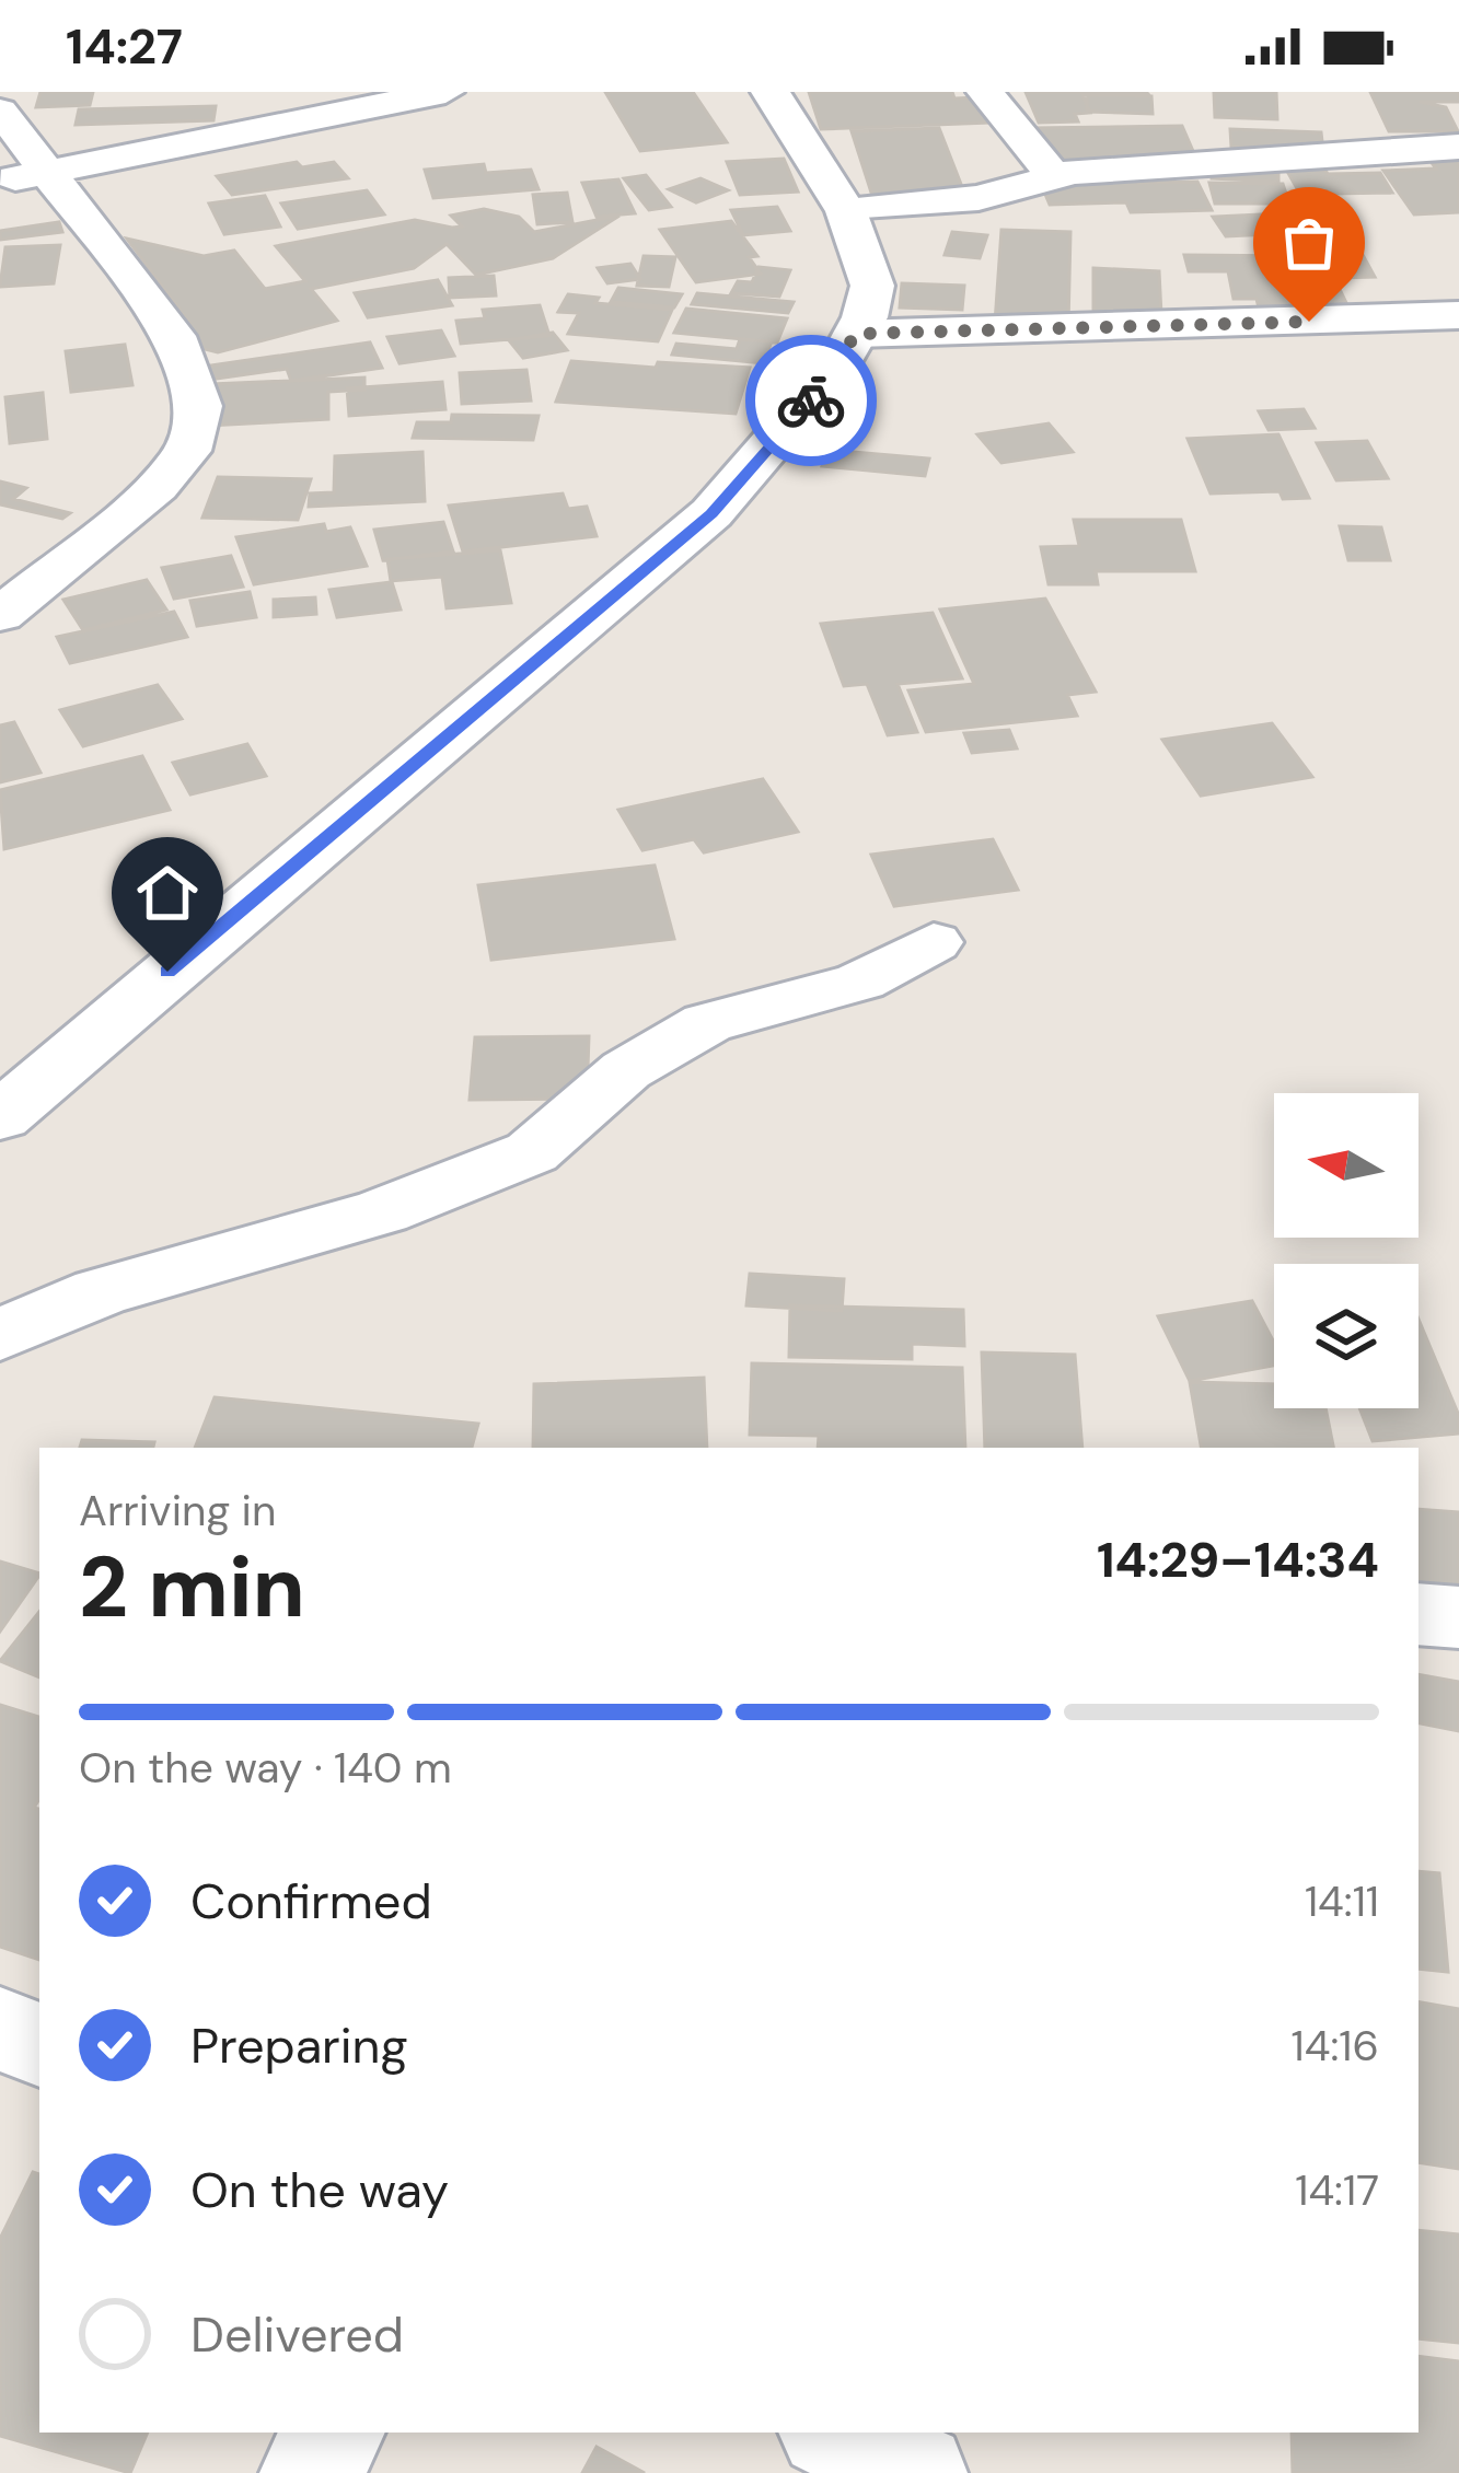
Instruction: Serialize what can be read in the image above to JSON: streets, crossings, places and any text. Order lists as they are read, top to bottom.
{
  "north": "left",
  "page": {
    "status": "14:27",
    "heading": ["2 min", "Arriving in", "14:29–14:34"],
    "bar": "On the way · 140 m",
    "list": [
      ["Confirmed", "14:11"],
      ["Preparing", "14:16"],
      ["On the way", "14:17"],
      "Delivered"
    ]
  }
}
